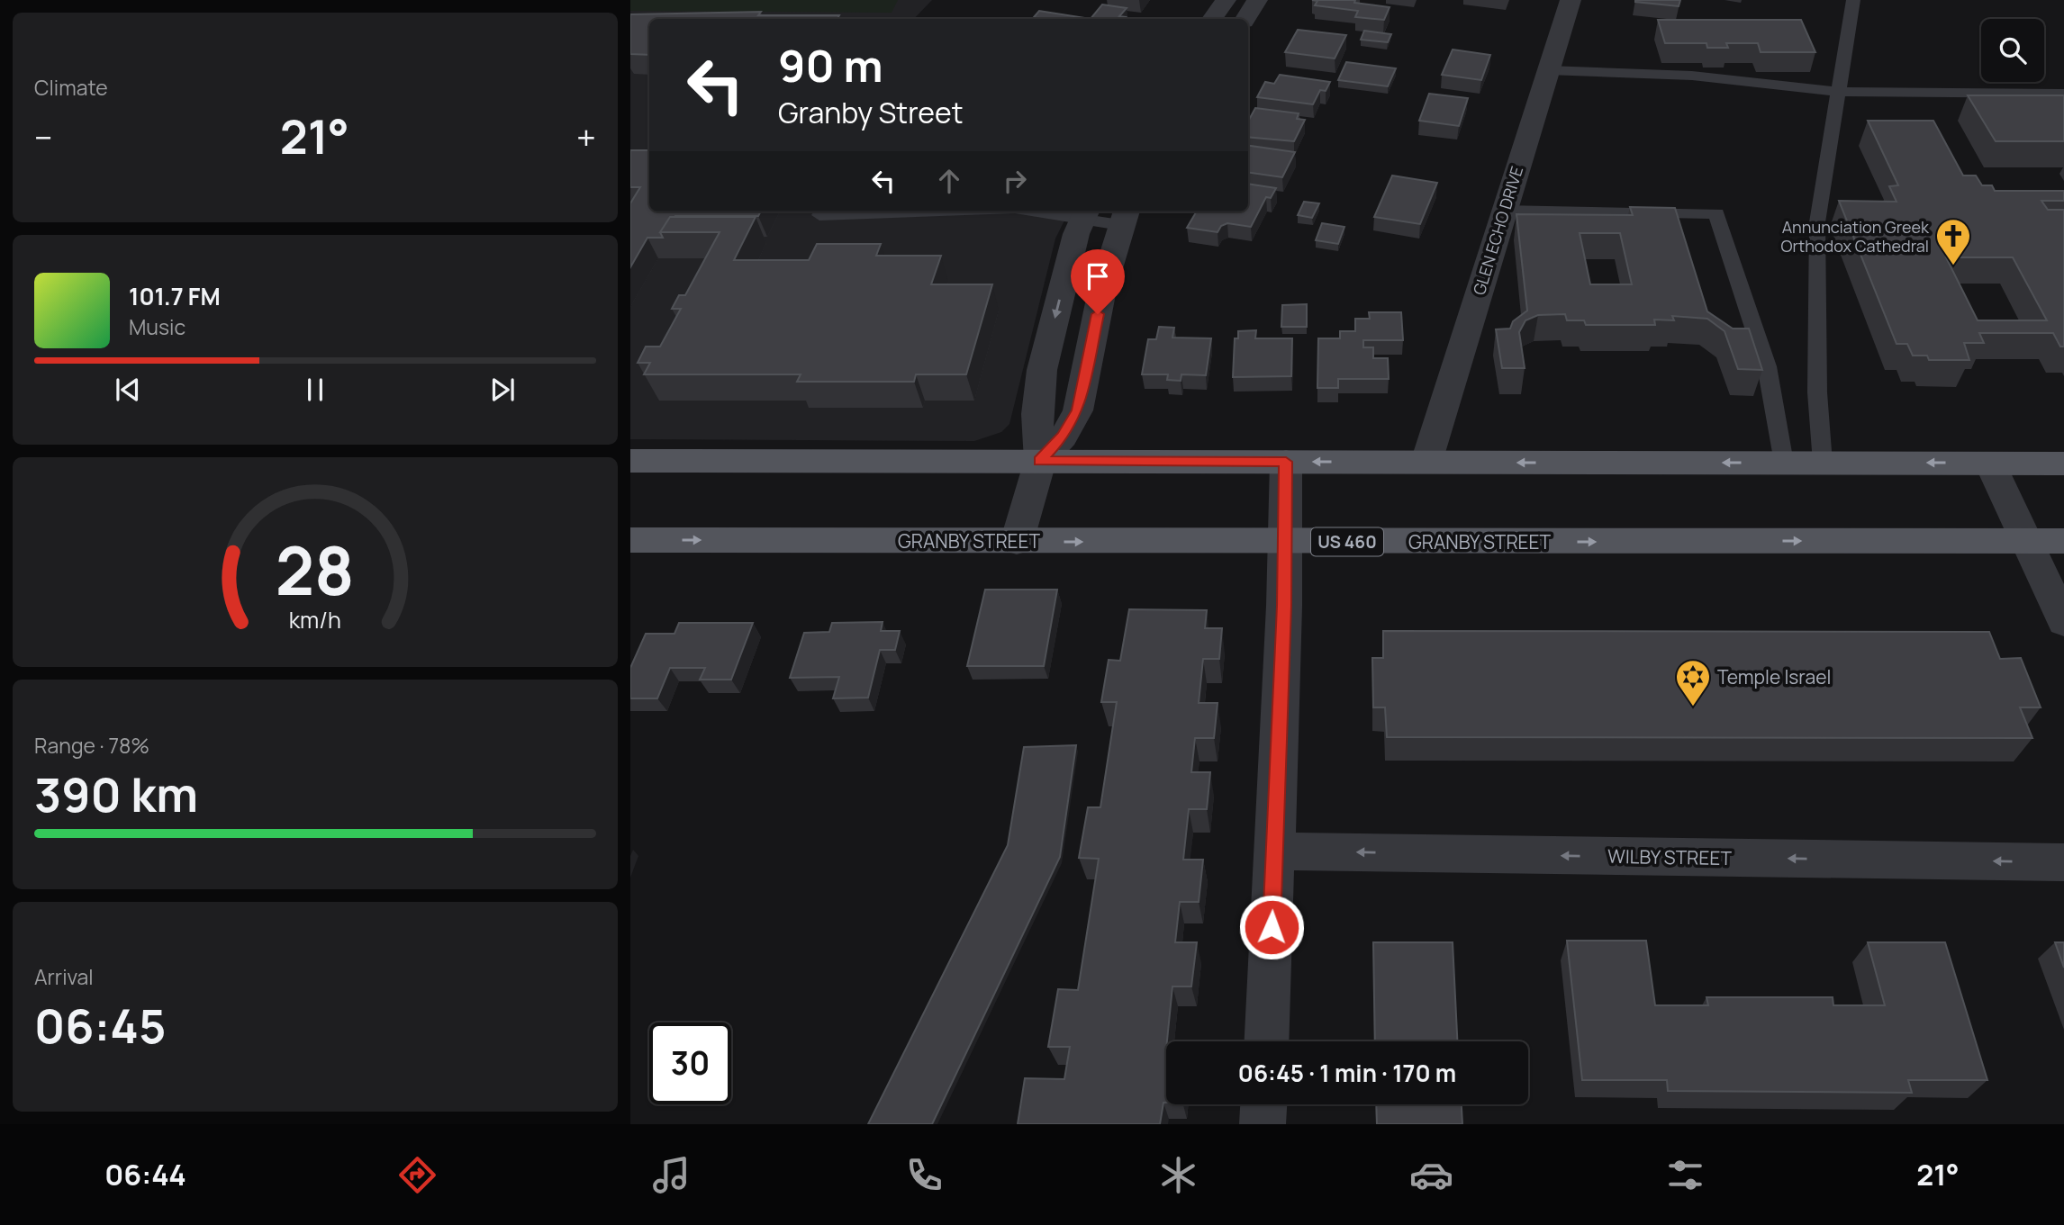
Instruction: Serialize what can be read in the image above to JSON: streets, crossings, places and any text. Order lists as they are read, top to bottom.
{
  "streets": {
    "main road": ["GRANBY STREET", "US 460"],
    "street": ["GLEN ECHO DRIVE", "WILBY STREET"]
  },
  "one_way": ["WILBY STREET"],
  "places": {
    "church": ["Annunciation Greek Orthodox Cathedral"],
    "synagogue": ["Temple Israel"]
  },
  "page": {
    "tile": [
      "Climate",
      ["Range · 78%", "390 km"],
      ["Arrival", "06:45"]
    ],
    "turn": ["90 m", "Granby Street"],
    "heat": ["−", "21°", "+"],
    "song": ["101.7 FM", "Music"],
    "limit": "30",
    "trip": "06:45 · 1 min · 170 m",
    "tabs": ["06:44", "21°"],
    "gauge": ["28", "km/h"]
  }
}
